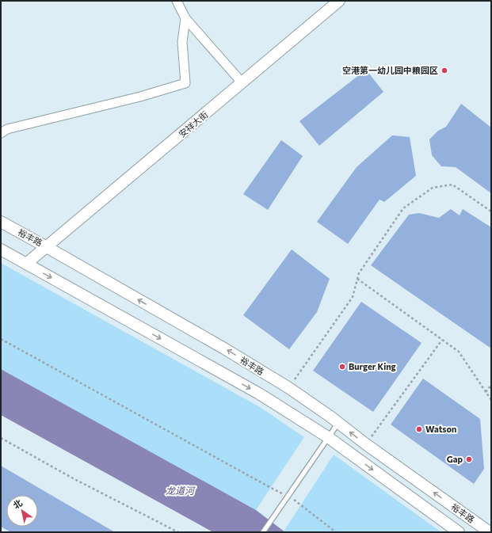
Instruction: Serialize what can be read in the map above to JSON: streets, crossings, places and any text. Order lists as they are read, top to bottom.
{
  "streets": {
    "street": ["安祥大街", "裕丰路"]
  },
  "crossings": [
    ["安祥大街", "裕丰路"]
  ],
  "water": ["龙道河"],
  "places": [
    "空港第一幼儿园中粮园区",
    "Burger King",
    "Watson",
    "Gap"
  ],
  "north": "top left"
}
